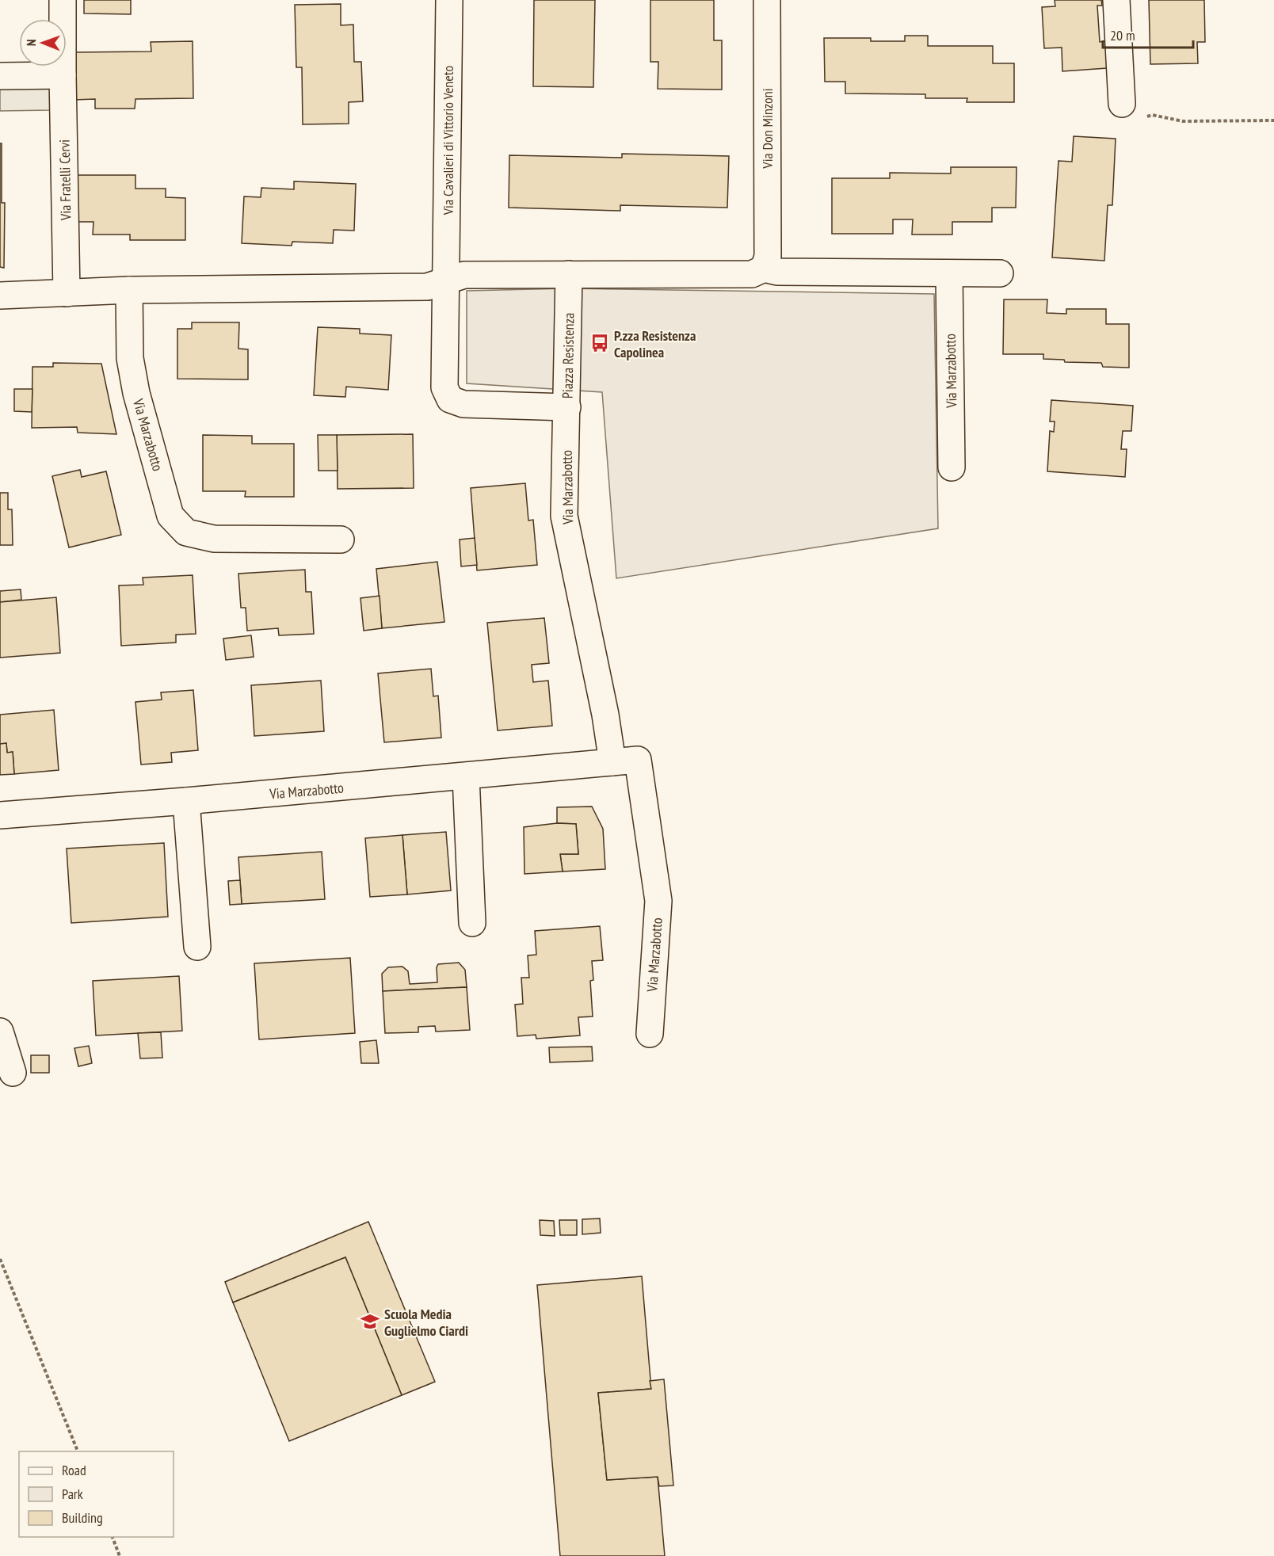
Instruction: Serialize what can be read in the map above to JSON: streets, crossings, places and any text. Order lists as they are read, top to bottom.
{
  "streets": {
    "street": [
      "Via Don Minzoni",
      "Via Cavalieri di Vittorio Veneto",
      "Via Fratelli Cervi",
      "Piazza Resistenza",
      "Via Marzabotto"
    ]
  },
  "crossings": [
    ["Via Cavalieri di Vittorio Veneto", "Piazza Resistenza"],
    ["Piazza Resistenza", "Via Marzabotto"]
  ],
  "places": {
    "bus stop": ["P.zza Resistenza Capolinea"],
    "school or university": ["Scuola Media Guglielmo Ciardi"]
  },
  "legend": ["Road", "Park", "Building"],
  "scale_bar": "20 m",
  "north": "left"
}
